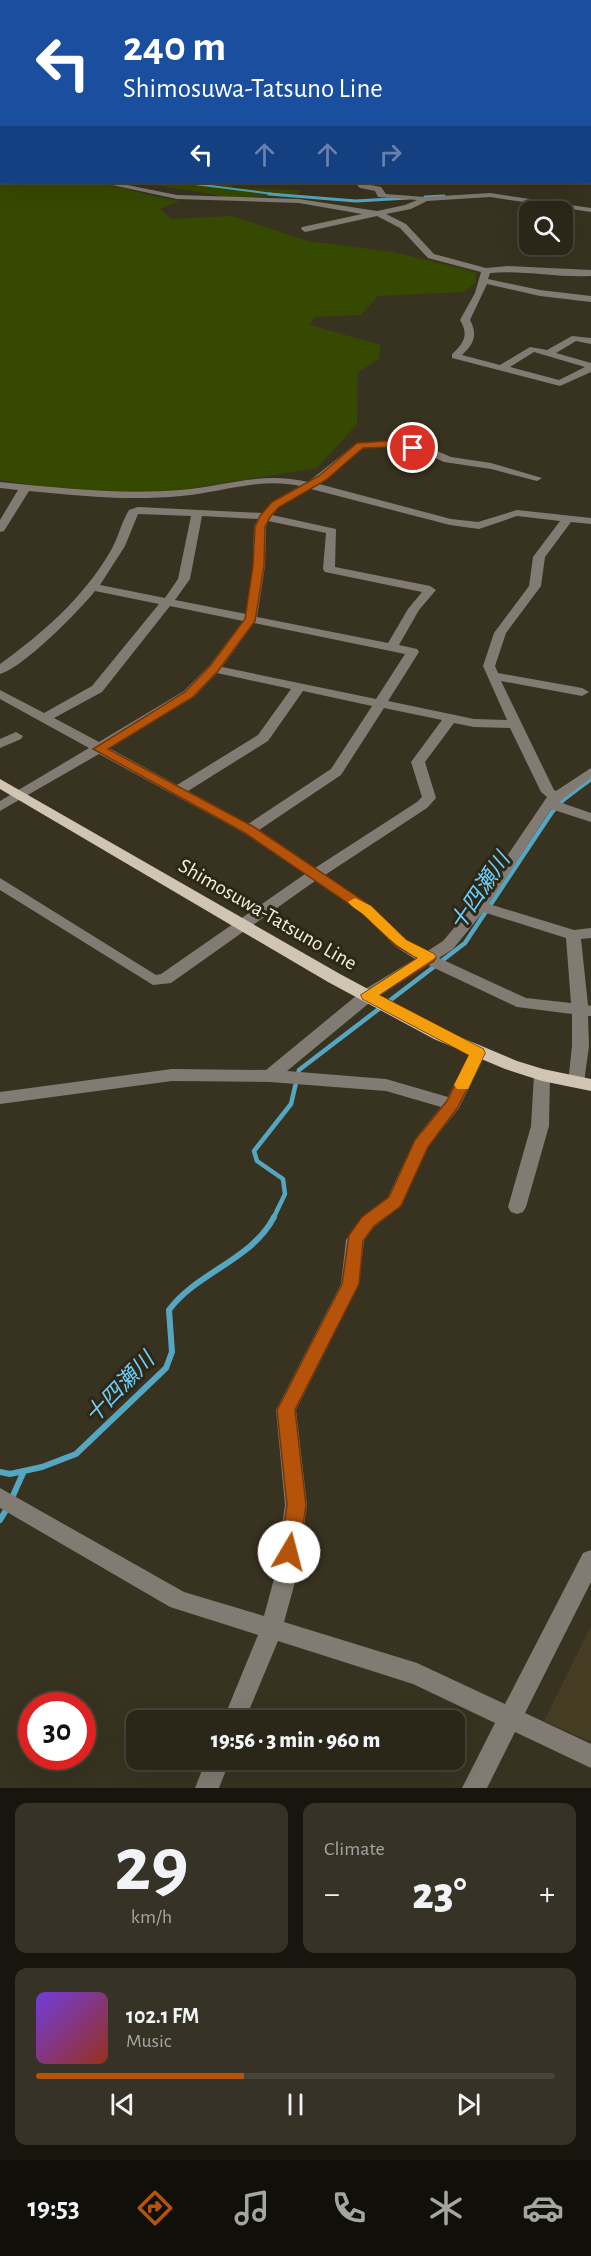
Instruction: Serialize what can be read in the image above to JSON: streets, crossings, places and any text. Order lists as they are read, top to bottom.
{
  "streets": {
    "main road": ["Shimosuwa-Tatsuno Line"]
  },
  "water": ["十四瀬川"],
  "page": {
    "turn": ["240 m", "Shimosuwa-Tatsuno Line"],
    "limit": "30",
    "trip": "19:56 · 3 min · 960 m",
    "tile": [
      ["29", "km/h"],
      "Climate"
    ],
    "heat": ["−", "23°", "+"],
    "song": ["102.1 FM", "Music"],
    "tabs": "19:53"
  }
}
